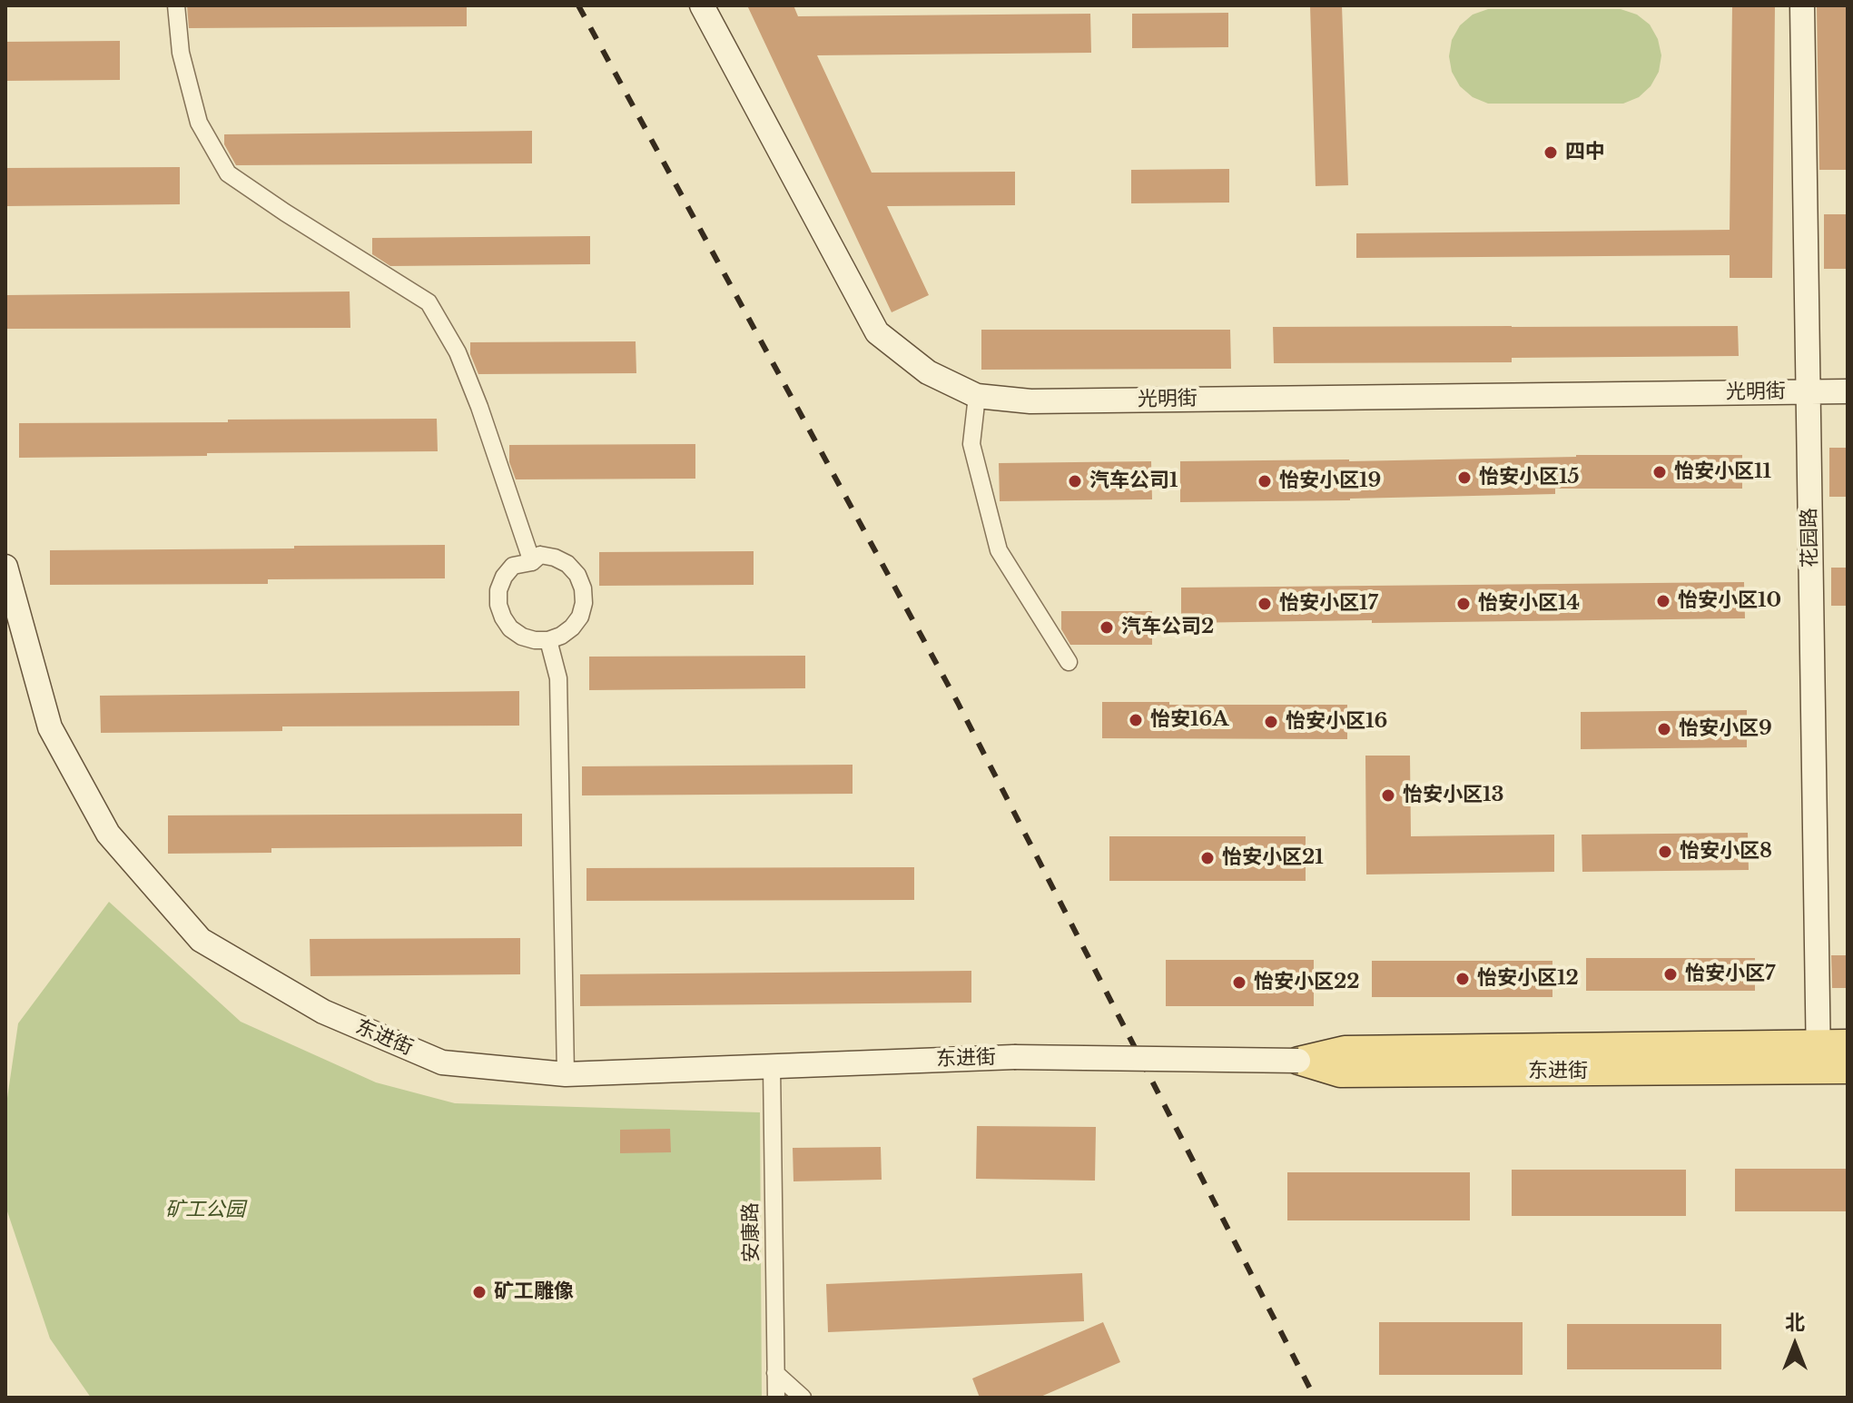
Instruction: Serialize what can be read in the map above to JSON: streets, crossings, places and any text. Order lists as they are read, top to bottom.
{
  "streets": {
    "main road": ["光明街", "花园路", "东进街"],
    "street": ["安康路"]
  },
  "crossings": [
    ["光明街", "花园路"],
    ["花园路", "东进街"],
    ["东进街", "安康路"]
  ],
  "parks": ["矿工公园"],
  "places": [
    "四中",
    "怡安小区11",
    "怡安小区15",
    "汽车公司1",
    "怡安小区19",
    "怡安小区10",
    "怡安小区17",
    "怡安小区14",
    "汽车公司2",
    "怡安16A",
    "怡安小区16",
    "怡安小区9",
    "怡安小区13",
    "怡安小区8",
    "怡安小区21",
    "怡安小区7",
    "怡安小区12",
    "怡安小区22",
    "矿工雕像"
  ],
  "north": "top"
}
